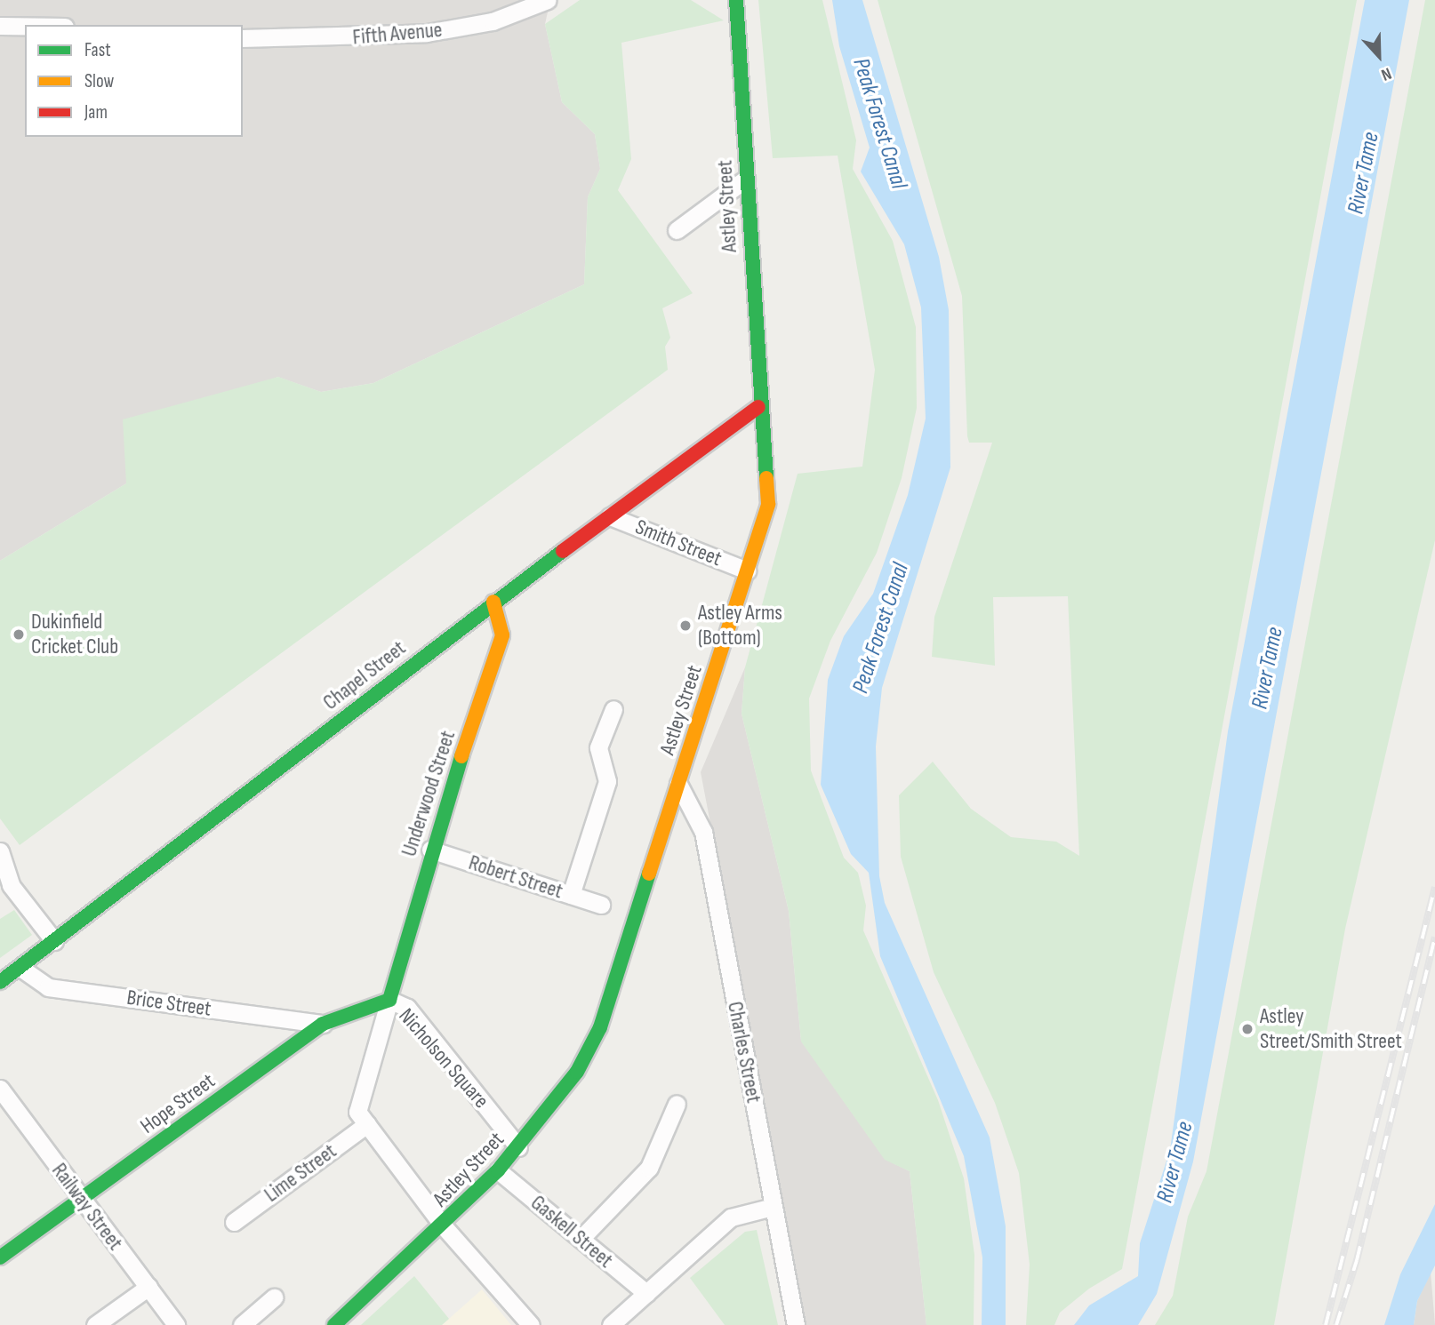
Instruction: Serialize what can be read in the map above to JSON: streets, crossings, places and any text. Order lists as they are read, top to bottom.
{
  "streets": {
    "street": [
      "Fifth Avenue",
      "Astley Street",
      "Smith Street",
      "Chapel Street",
      "Underwood Street",
      "Robert Street",
      "Brice Street",
      "Charles Street",
      "Nicholson Square",
      "Hope Street",
      "Lime Street",
      "Railway Street",
      "Gaskell Street"
    ]
  },
  "crossings": [
    ["Astley Street", "Smith Street"],
    ["Astley Street", "Chapel Street"],
    ["Astley Street", "Charles Street"],
    ["Astley Street", "Nicholson Square"],
    ["Astley Street", "Gaskell Street"],
    ["Smith Street", "Chapel Street"],
    ["Chapel Street", "Underwood Street"],
    ["Chapel Street", "Brice Street"],
    ["Underwood Street", "Robert Street"],
    ["Underwood Street", "Nicholson Square"],
    ["Underwood Street", "Hope Street"],
    ["Brice Street", "Hope Street"],
    ["Nicholson Square", "Hope Street"],
    ["Nicholson Square", "Lime Street"],
    ["Hope Street", "Railway Street"]
  ],
  "water": ["Peak Forest Canal", "River Tame"],
  "places": ["Astley Arms (Bottom)", "Dukinfield Cricket Club", "Astley Street/Smith Street"],
  "legend": ["Fast", "Slow", "Jam"],
  "north": "bottom"
}
